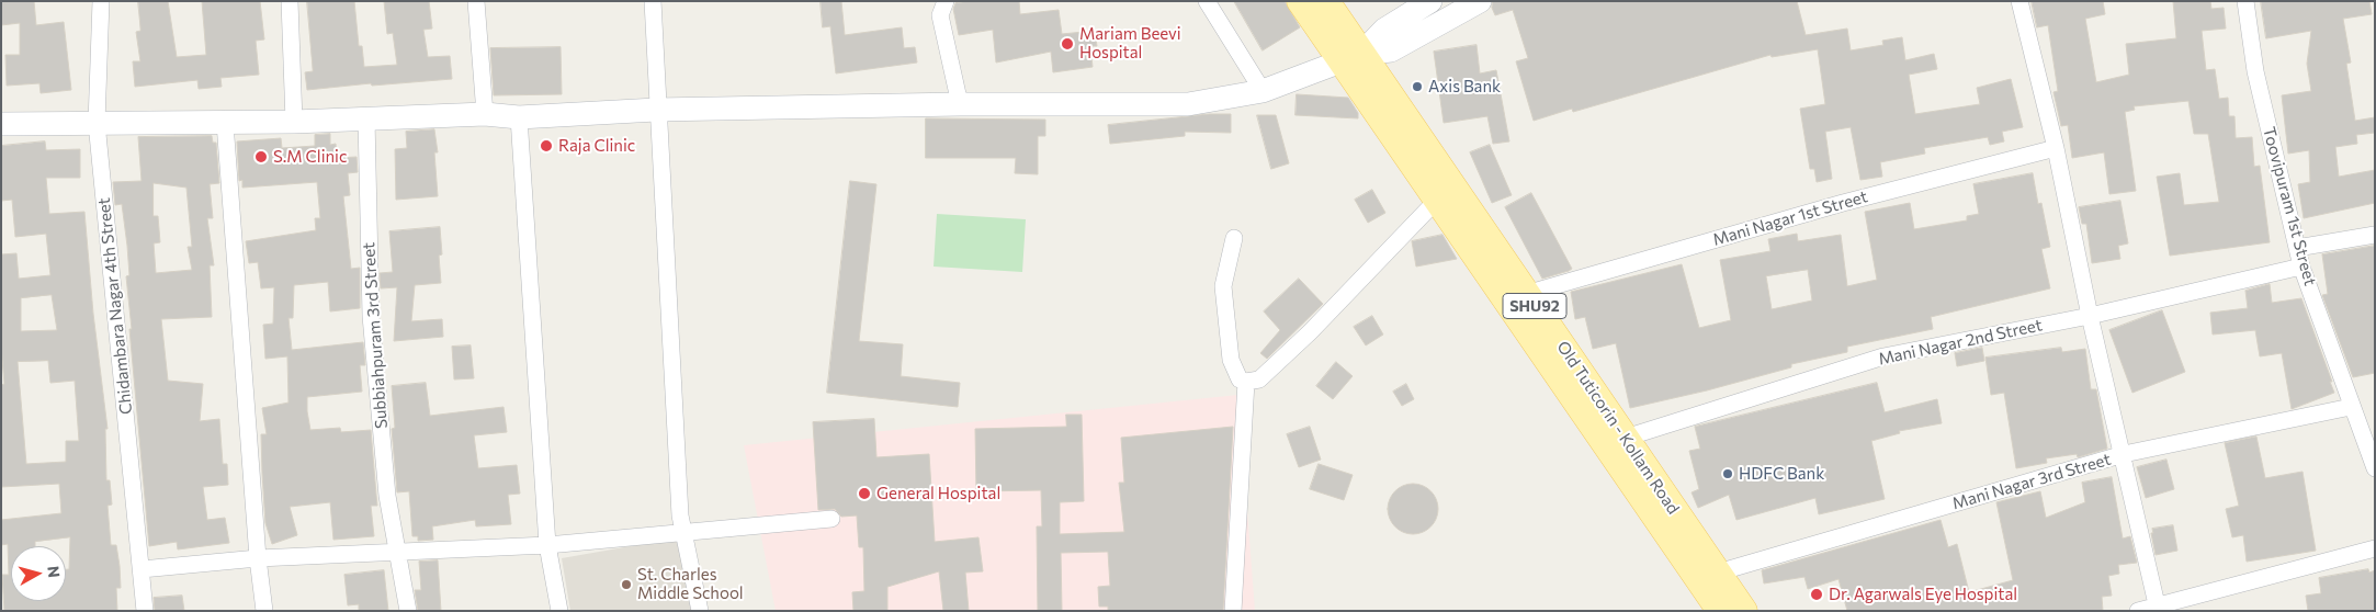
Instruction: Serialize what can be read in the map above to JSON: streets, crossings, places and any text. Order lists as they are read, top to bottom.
{
  "streets": {
    "main road": ["SHU92", "Old Tuticorin - Kollam Road"],
    "street": [
      "Toovipuram 1st Street",
      "Mani Nagar 1st Street",
      "Chidambara Nagar 4th Street",
      "Subbiahpuram 3rd Street",
      "Mani Nagar 2nd Street",
      "Mani Nagar 3rd Street"
    ]
  },
  "crossings": [
    ["Toovipuram 1st Street", "Mani Nagar 2nd Street"],
    ["Toovipuram 1st Street", "Mani Nagar 3rd Street"],
    ["Mani Nagar 1st Street", "Old Tuticorin - Kollam Road"],
    ["Mani Nagar 2nd Street", "Old Tuticorin - Kollam Road"],
    ["Old Tuticorin - Kollam Road", "Mani Nagar 3rd Street"]
  ],
  "places": [
    "Mariam Beevi Hospital",
    "Axis Bank",
    "Raja Clinic",
    "S.M Clinic",
    "HDFC Bank",
    "General Hospital",
    "St. Charles Middle School",
    "Dr. Agarwals Eye Hospital"
  ],
  "north": "right"
}
